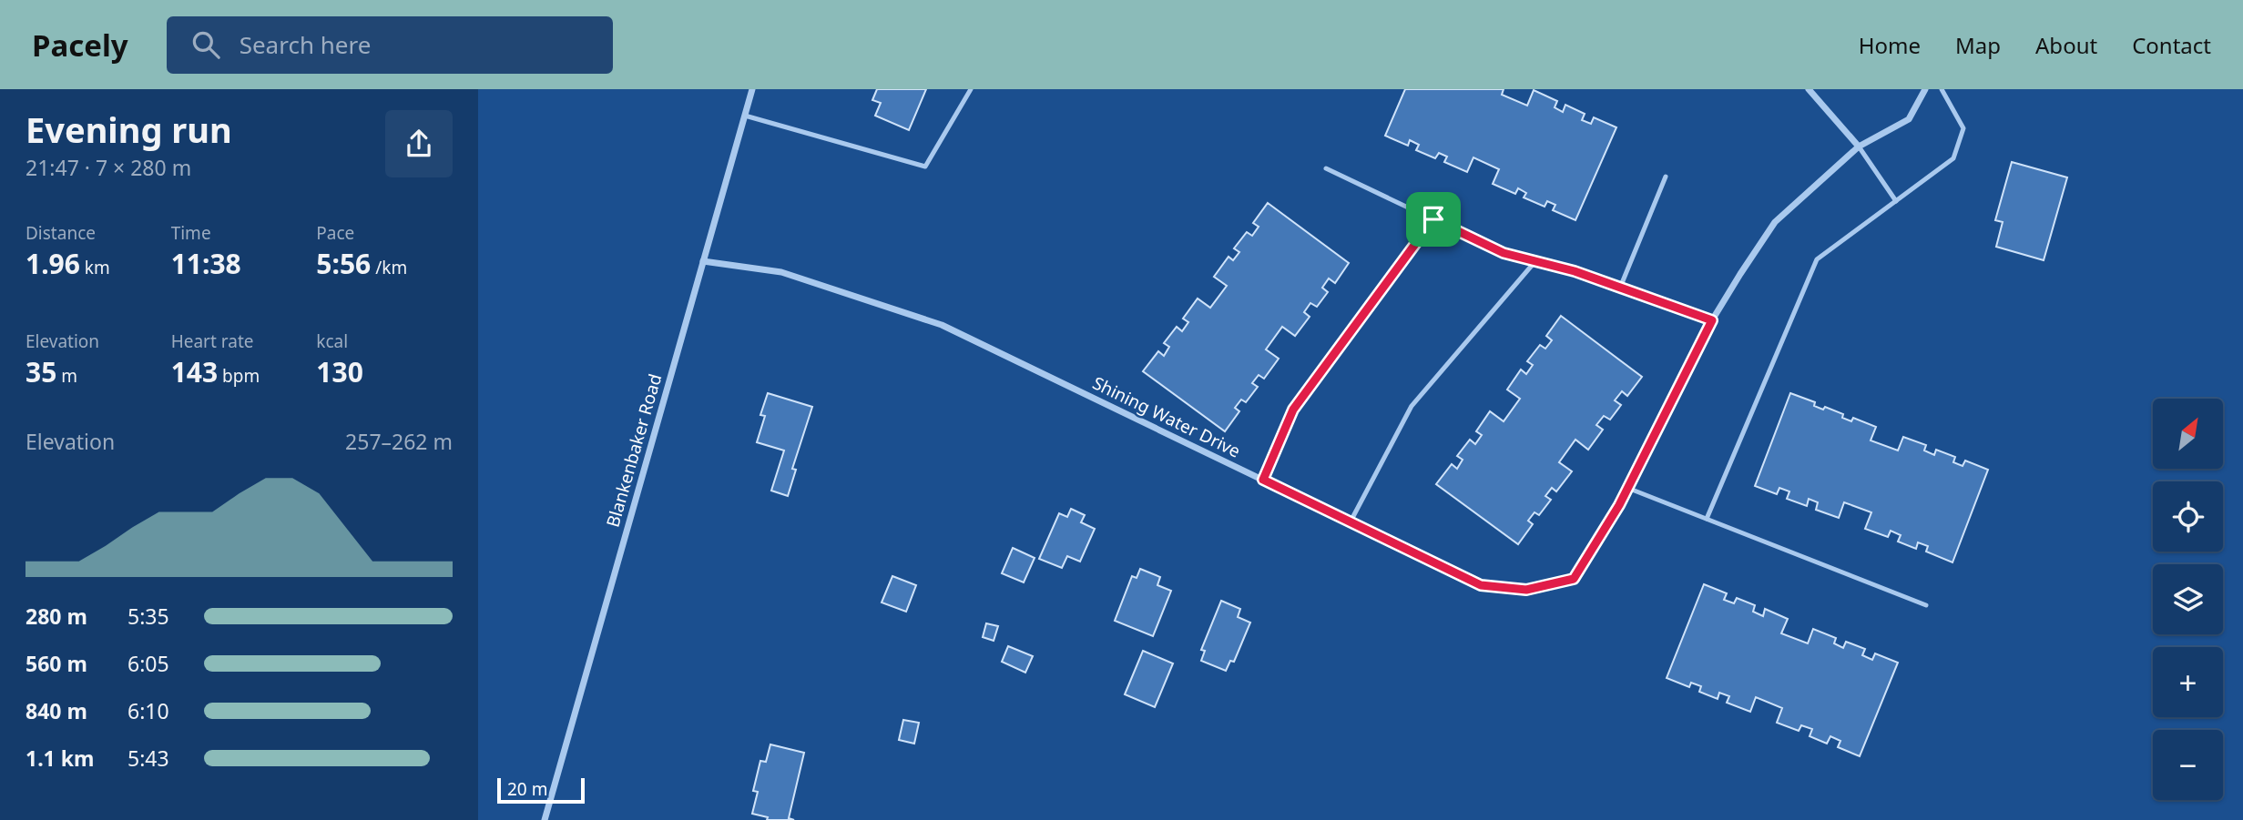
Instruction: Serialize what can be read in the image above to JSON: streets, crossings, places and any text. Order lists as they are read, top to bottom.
{
  "streets": {
    "street": ["Shining Water Drive", "Blankenbaker Road"]
  },
  "crossings": [
    ["Shining Water Drive", "Blankenbaker Road"]
  ],
  "scale_bar": "20 m",
  "north": "top right",
  "page": {
    "header": "Pacely",
    "search": "Search here",
    "nav": [
      "Home",
      "Map",
      "About",
      "Contact"
    ],
    "heading": ["Evening run", "21:47 · 7 × 280 m"],
    "stats": [
      ["Distance", "1.96 km"],
      ["Time", "11:38"],
      ["Pace", "5:56 /km"],
      ["Elevation", "35 m"],
      ["Heart rate", "143 bpm"],
      ["kcal", "130"]
    ],
    "map_buttons": ["+", "−"],
    "chart": ["Elevation", "257–262 m"],
    "list": [
      {
        "name": "280 m",
        "note": "5:35"
      },
      {
        "name": "560 m",
        "note": "6:05"
      },
      {
        "name": "840 m",
        "note": "6:10"
      },
      {
        "name": "1.1 km",
        "note": "5:43"
      }
    ],
    "scale": "20 m"
  }
}
